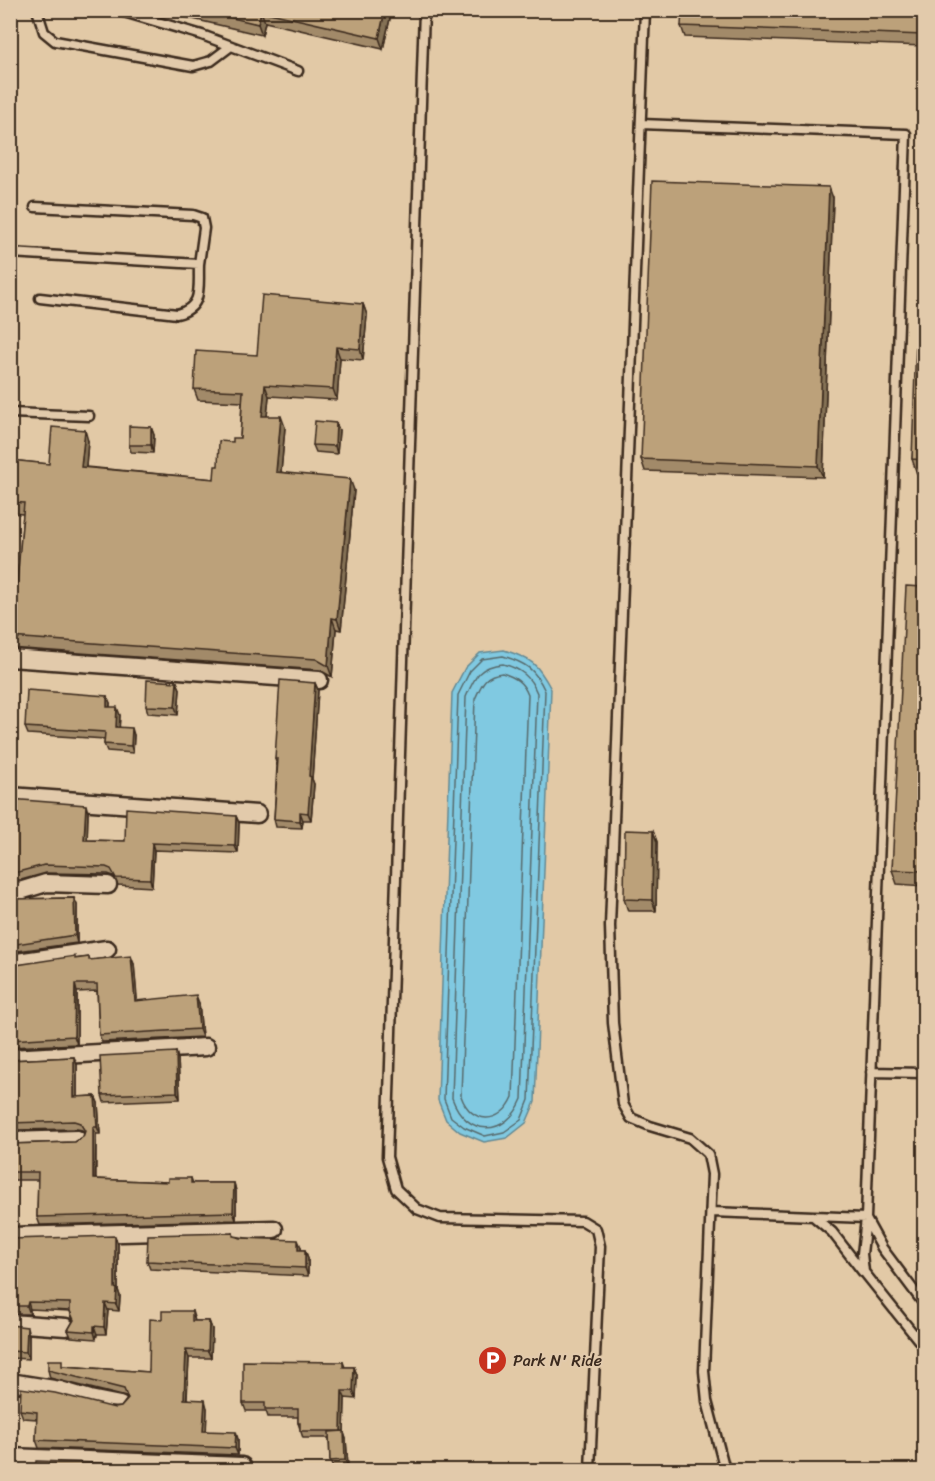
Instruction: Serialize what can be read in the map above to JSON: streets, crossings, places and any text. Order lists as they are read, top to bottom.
{
  "places": {
    "parking": ["Park N' Ride"]
  }
}
